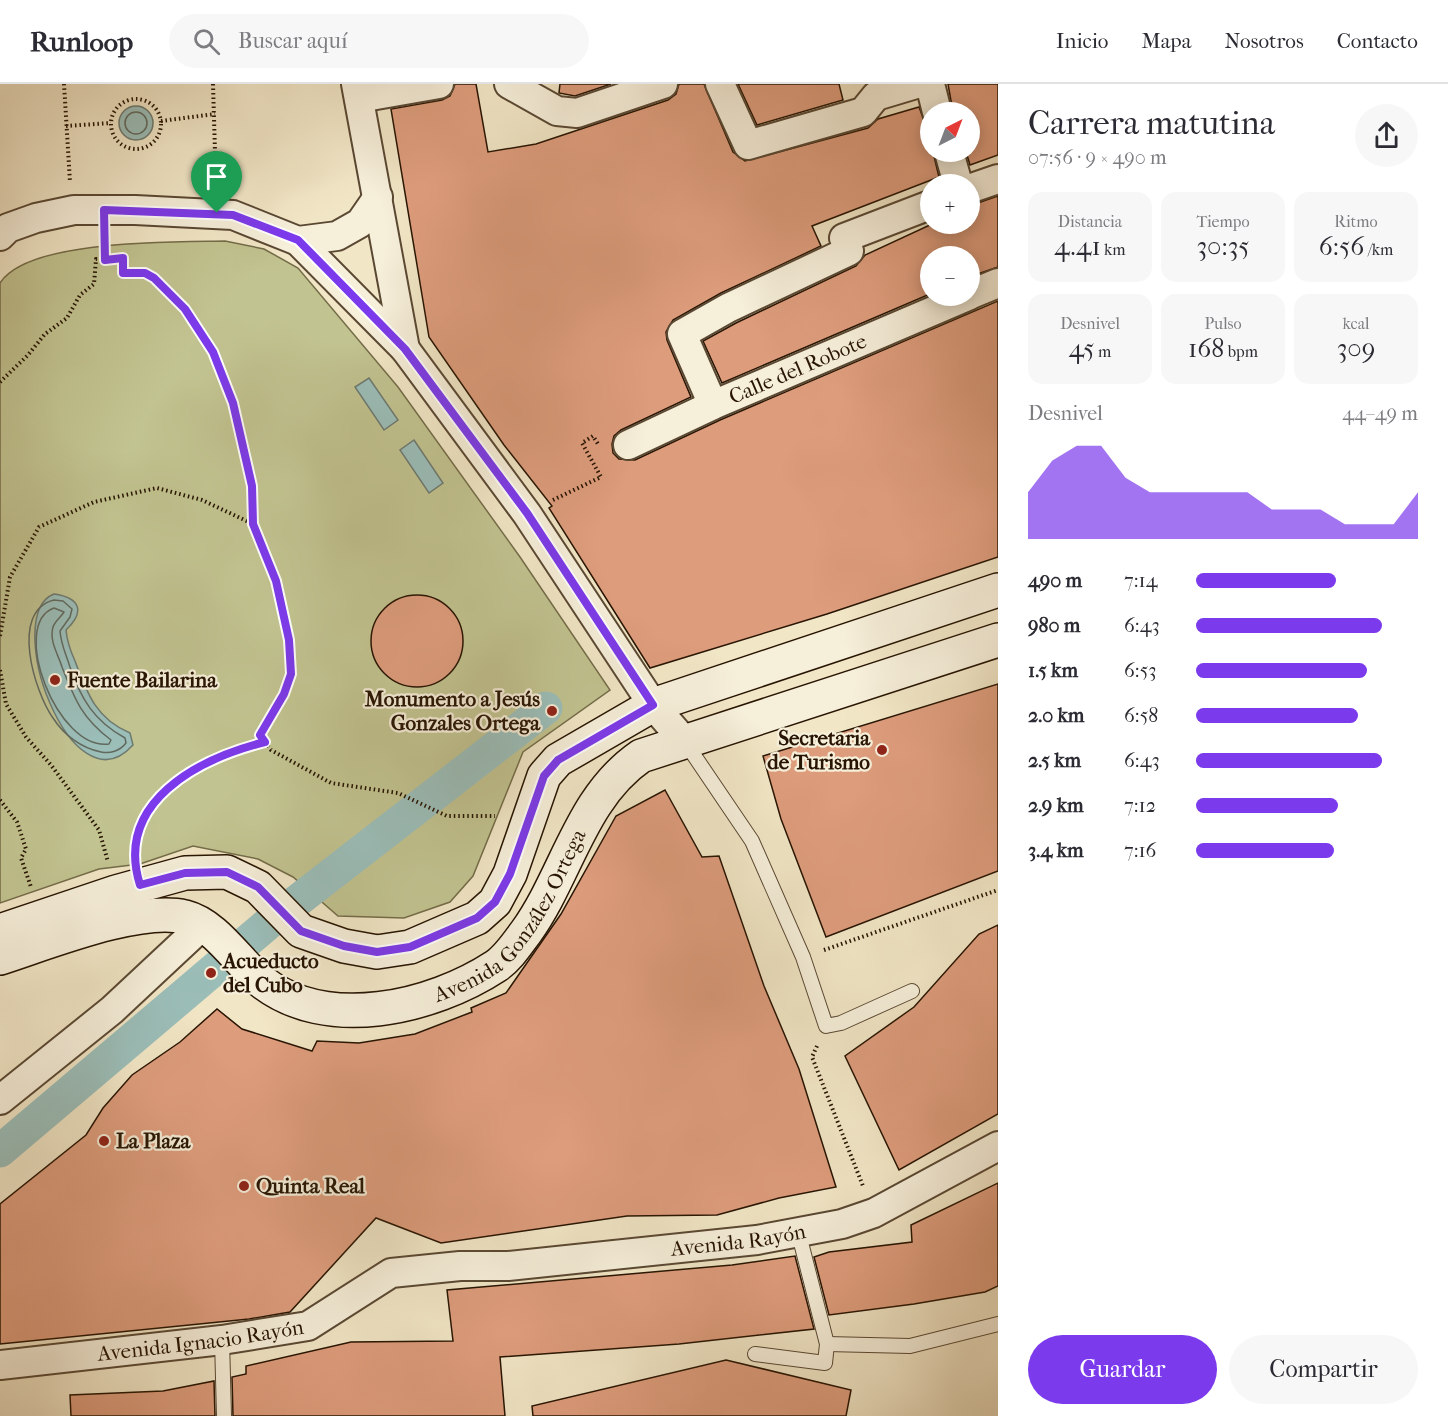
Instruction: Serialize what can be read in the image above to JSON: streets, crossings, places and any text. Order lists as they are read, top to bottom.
{
  "streets": {
    "street": [
      "Calle del Robote",
      "Avenida González Ortega",
      "Avenida Rayón",
      "Avenida Ignacio Rayón"
    ]
  },
  "crossings": [
    ["Avenida Rayón", "Avenida Ignacio Rayón"]
  ],
  "places": [
    "Fuente Bailarina",
    "Monumento a Jesús Gonzales Ortega",
    "Secretaria de Turismo",
    "Acueducto del Cubo",
    "La Plaza",
    "Quinta Real"
  ],
  "north": "top right",
  "page": {
    "header": "Runloop",
    "search": "Buscar aquí",
    "nav": [
      "Inicio",
      "Mapa",
      "Nosotros",
      "Contacto"
    ],
    "heading": ["Carrera matutina", "07:56 · 9 × 490 m"],
    "map_buttons": ["+", "−"],
    "stats": [
      ["Distancia", "4.41 km"],
      ["Tiempo", "30:35"],
      ["Ritmo", "6:56 /km"],
      ["Desnivel", "45 m"],
      ["Pulso", "168 bpm"],
      ["kcal", "309"]
    ],
    "chart": ["Desnivel", "44–49 m"],
    "list": [
      {
        "name": "490 m",
        "note": "7:14"
      },
      {
        "name": "980 m",
        "note": "6:43"
      },
      {
        "name": "1.5 km",
        "note": "6:53"
      },
      {
        "name": "2.0 km",
        "note": "6:58"
      },
      {
        "name": "2.5 km",
        "note": "6:43"
      },
      {
        "name": "2.9 km",
        "note": "7:12"
      },
      {
        "name": "3.4 km",
        "note": "7:16"
      }
    ],
    "buttons": ["Guardar", "Compartir"]
  }
}
